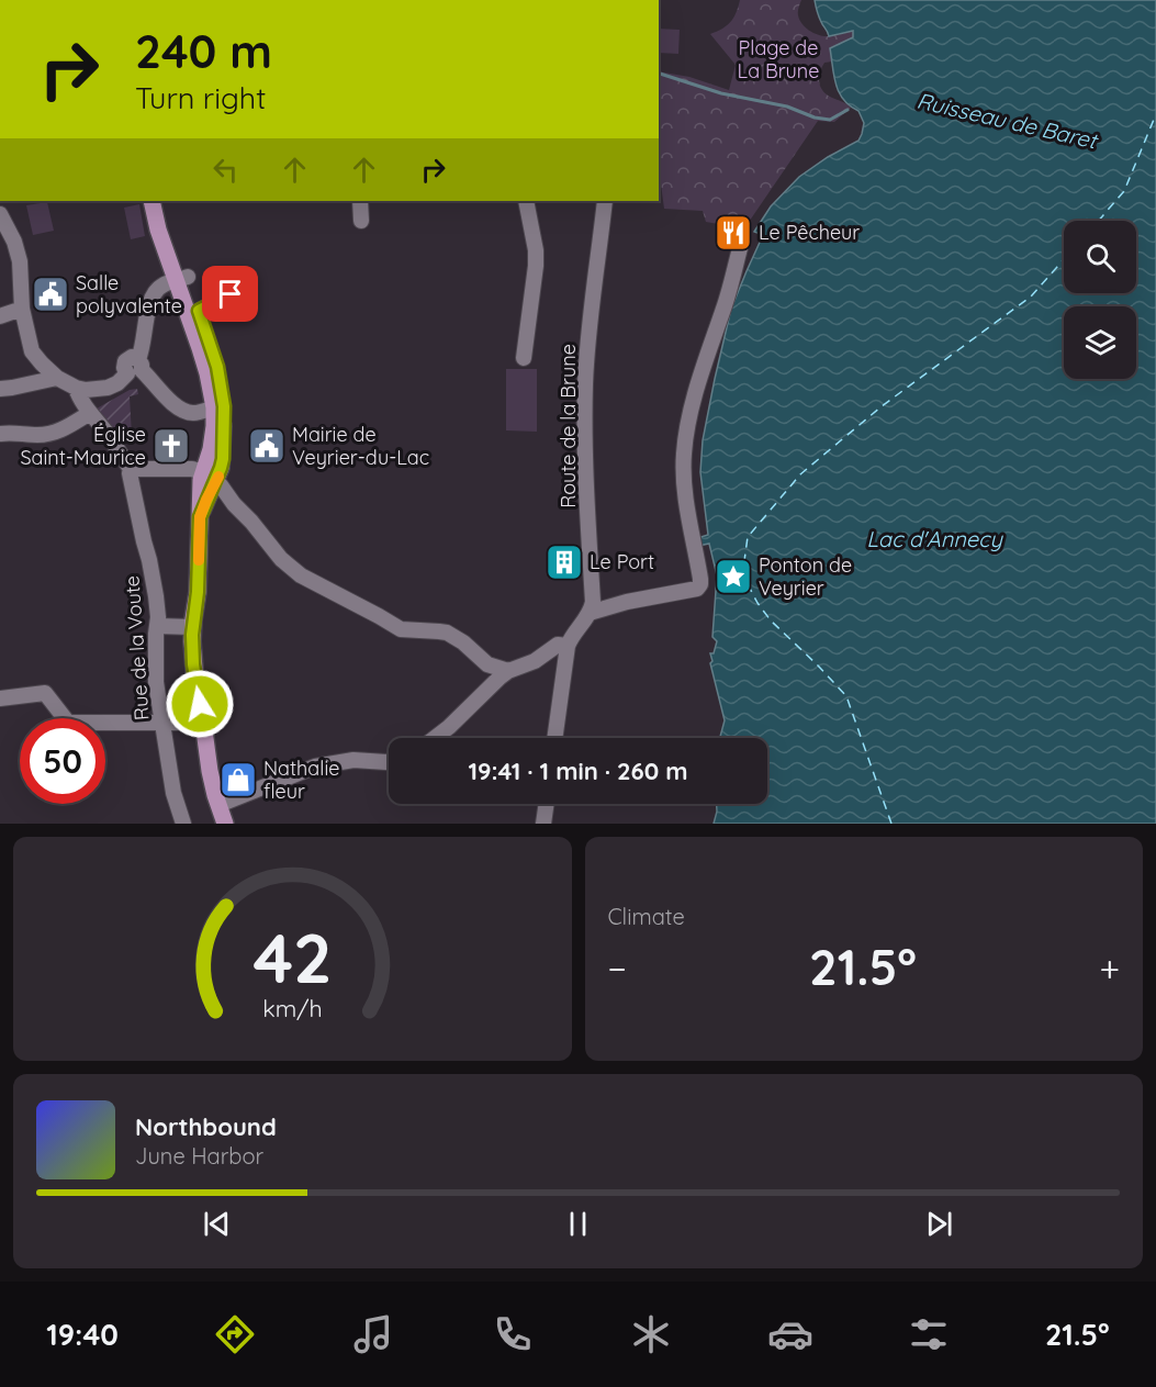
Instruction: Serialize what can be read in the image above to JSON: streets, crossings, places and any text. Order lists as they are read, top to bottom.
{
  "streets": {
    "street": ["Route de la Brune", "Rue de la Voute"]
  },
  "water": ["Ruisseau de Baret", "Lac d'Annecy"],
  "parks": ["Plage de La Brune"],
  "places": {
    "restaurant": ["Le Pêcheur"],
    "public building": ["Salle polyvalente", "Mairie de Veyrier-du-Lac"],
    "church": ["Église Saint-Maurice"],
    "building": ["Le Port"],
    "place": ["Ponton de Veyrier"],
    "shop": ["Nathalie fleur"]
  },
  "page": {
    "turn": ["240 m", "Turn right"],
    "limit": "50",
    "trip": "19:41 · 1 min · 260 m",
    "tile": "Climate",
    "heat": ["−", "21.5°", "+"],
    "song": ["Northbound", "June Harbor"],
    "tabs": ["19:40", "21.5°"],
    "gauge": ["42", "km/h"]
  }
}
